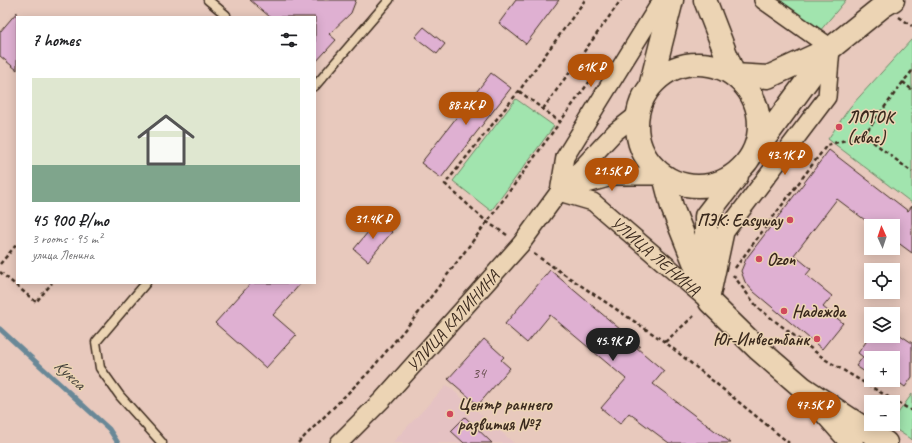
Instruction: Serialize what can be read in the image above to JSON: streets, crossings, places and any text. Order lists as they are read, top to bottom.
{
  "streets": {
    "street": ["УЛИЦА ЛЕНИНА", "УЛИЦА КАЛИНИНА"]
  },
  "crossings": [
    ["УЛИЦА ЛЕНИНА", "УЛИЦА КАЛИНИНА"]
  ],
  "water": ["Кукса"],
  "places": [
    "ЛОТОК (квас)",
    "ПЭК: Easyway",
    "Ozon",
    "Надежда",
    "Юг-Инвестбанк",
    "Центр раннего развития №7"
  ],
  "house_numbers": ["34"],
  "north": "top",
  "page": {
    "heading": "7 homes",
    "price": [
      "61K ₽",
      "88.2K ₽",
      "43.1K ₽",
      "21.5K ₽",
      "31.4K ₽",
      "45.9K ₽",
      "47.5K ₽"
    ],
    "list": [
      {
        "name": "45 900 ₽/mo",
        "note": "3 rooms · 95 m² · улица Ленина"
      }
    ],
    "map_buttons": ["+", "−"]
  }
}
